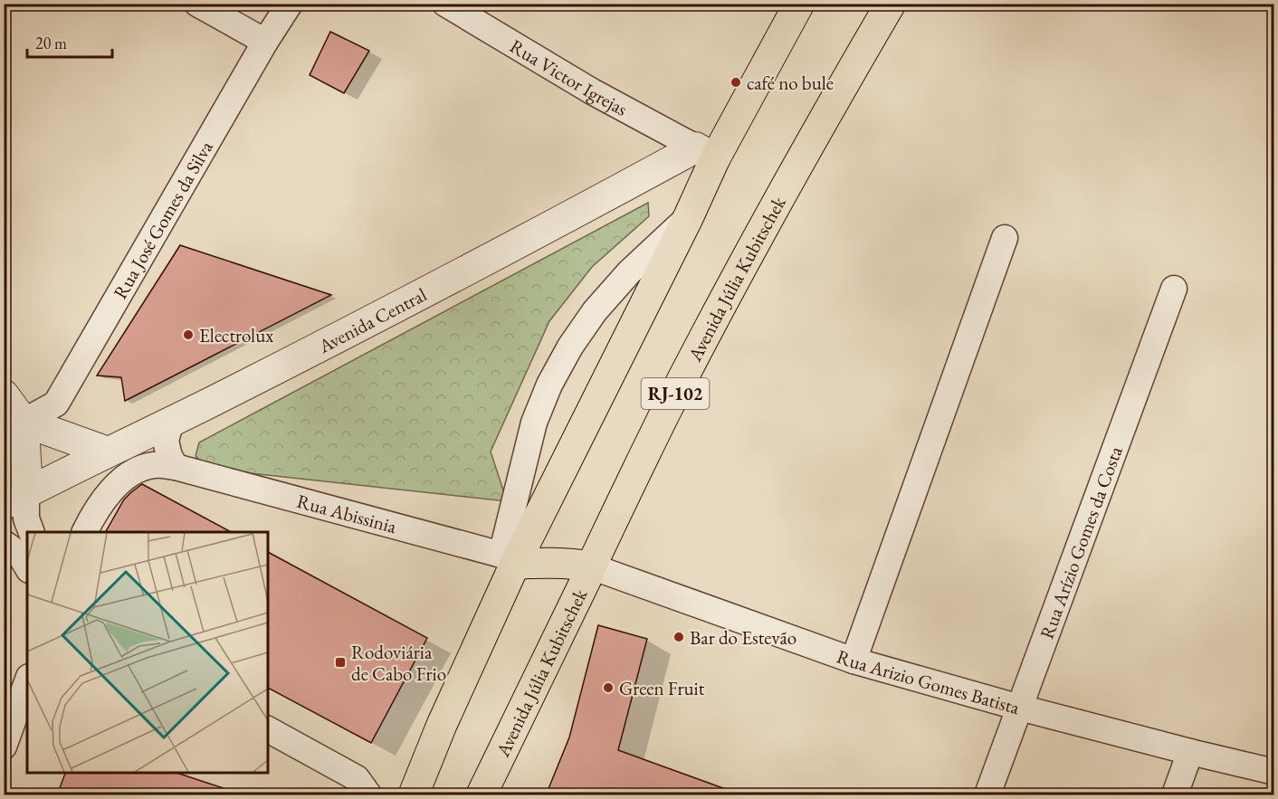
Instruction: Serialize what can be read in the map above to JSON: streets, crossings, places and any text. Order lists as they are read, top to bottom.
{
  "streets": {
    "main road": ["Avenida Júlia Kubitschek", "RJ-102"],
    "street": [
      "Rua Victor Igrejas",
      "Rua José Gomes da Silva",
      "Avenida Central",
      "Rua Abissinia",
      "Rua Arízio Gomes da Costa",
      "Rua Arizio Gomes Batista"
    ]
  },
  "crossings": [
    ["Rua Victor Igrejas", "Avenida Central"],
    ["Avenida Júlia Kubitschek", "Rua Arizio Gomes Batista"],
    ["Rua Arízio Gomes da Costa", "Rua Arizio Gomes Batista"]
  ],
  "places": {
    "other": [
      "café no bule",
      "Electrolux",
      "Bar do Estevão",
      "Green Fruit"
    ],
    "transit": ["Rodoviária de Cabo Frio"]
  },
  "scale_bar": "20 m"
}
